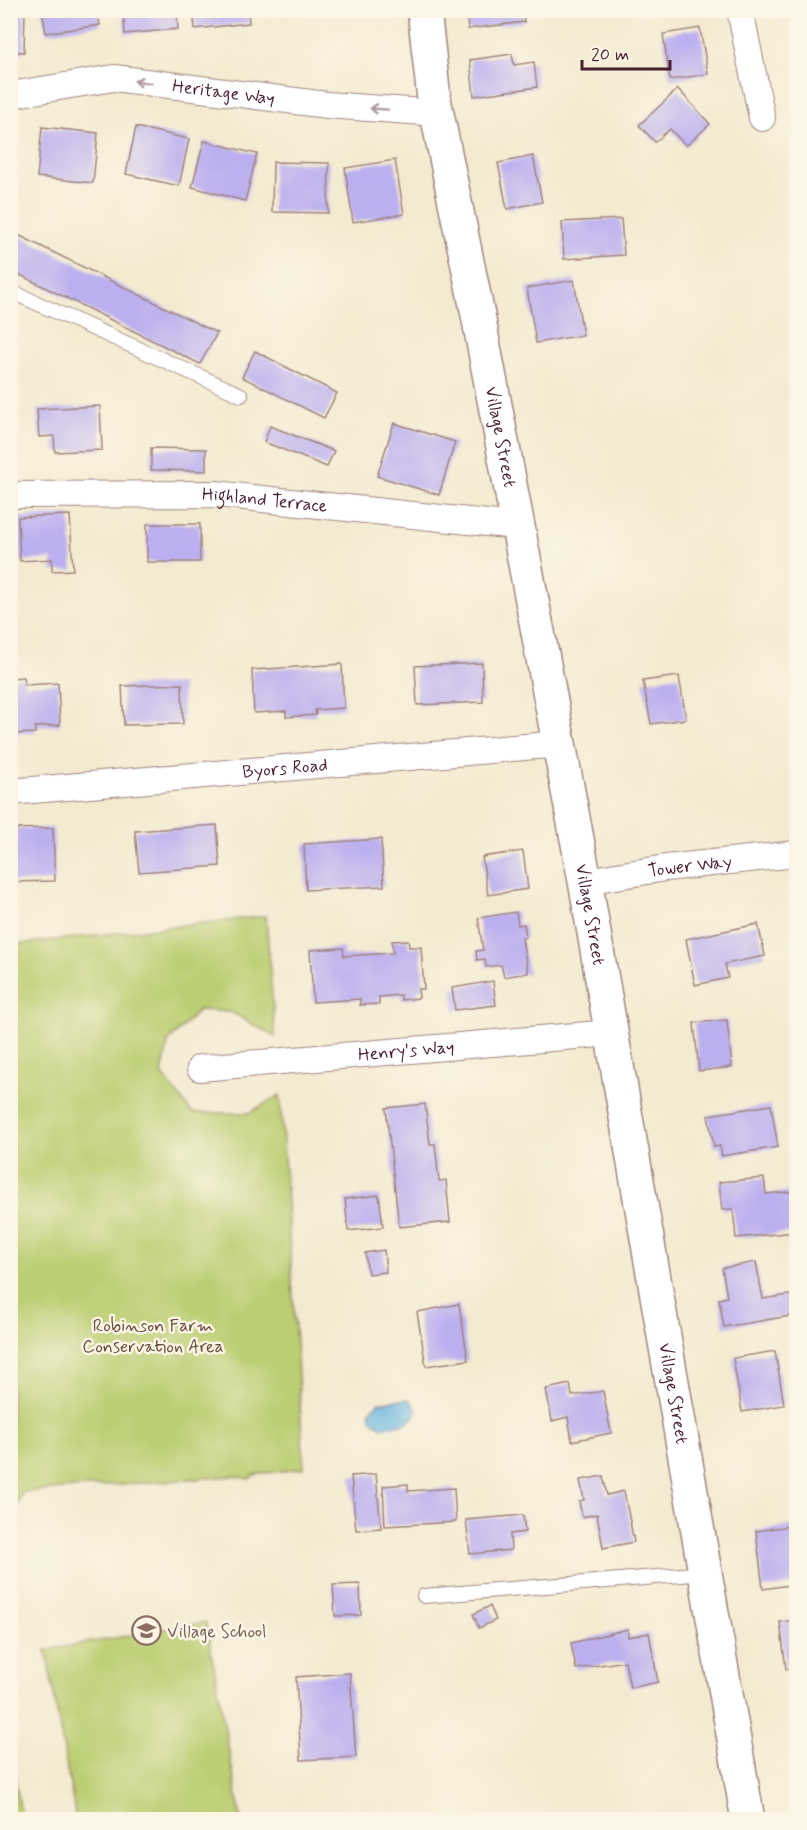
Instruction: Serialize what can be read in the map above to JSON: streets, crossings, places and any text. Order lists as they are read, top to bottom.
{
  "streets": {
    "main road": ["Village Street"],
    "street": [
      "Heritage Way",
      "Highland Terrace",
      "Byors Road",
      "Tower Way",
      "Henry's Way"
    ]
  },
  "crossings": [
    ["Heritage Way", "Village Street"],
    ["Village Street", "Highland Terrace"],
    ["Village Street", "Byors Road"],
    ["Village Street", "Tower Way"],
    ["Village Street", "Henry's Way"]
  ],
  "one_way": ["Heritage Way"],
  "parks": ["Robinson Farm Conservation Area"],
  "places": {
    "school or university": ["Village School"]
  },
  "scale_bar": "20 m"
}
